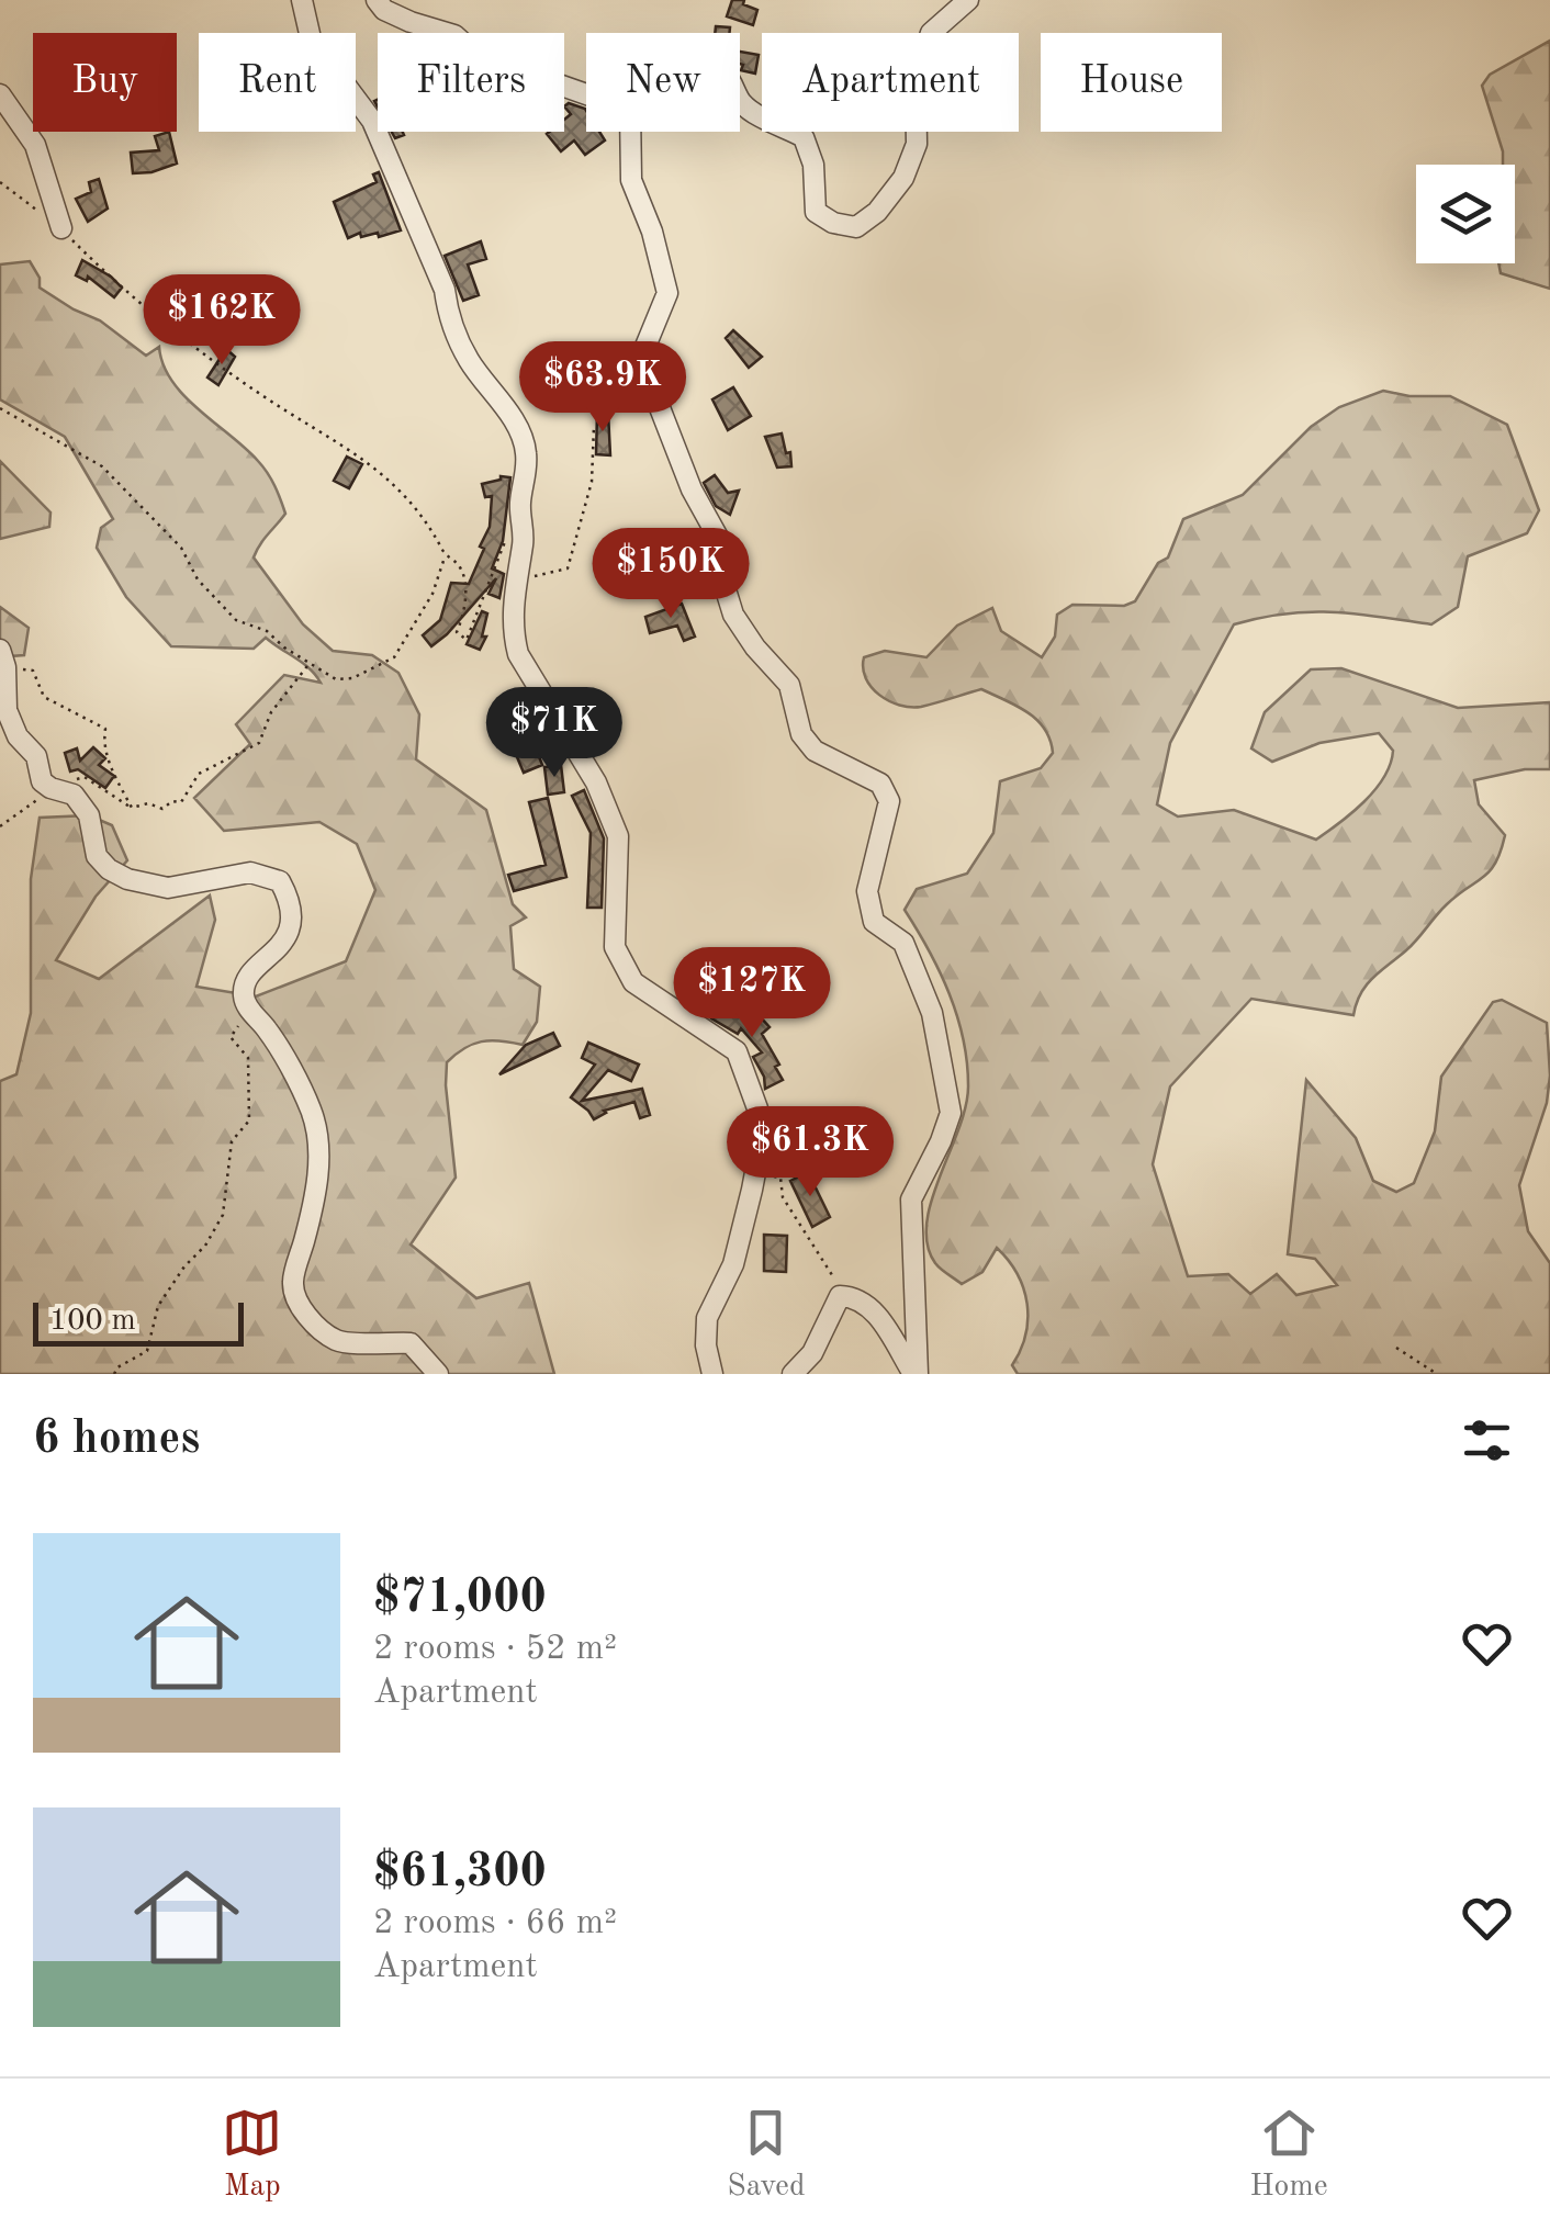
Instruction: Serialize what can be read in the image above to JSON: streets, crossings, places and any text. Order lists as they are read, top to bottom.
{
  "scale_bar": "100 m",
  "page": {
    "chip": [
      "Buy",
      "Rent",
      "Filters",
      "New",
      "Apartment",
      "House"
    ],
    "price": [
      "$162K",
      "$63.9K",
      "$150K",
      "$71K",
      "$127K",
      "$61.3K"
    ],
    "scale": "100 m",
    "heading": "6 homes",
    "list": [
      {
        "name": "$71,000",
        "note": "2 rooms · 52 m² · Apartment"
      },
      {
        "name": "$61,300",
        "note": "2 rooms · 66 m² · Apartment"
      }
    ],
    "tabs": ["Map", "Saved", "Home"]
  }
}
